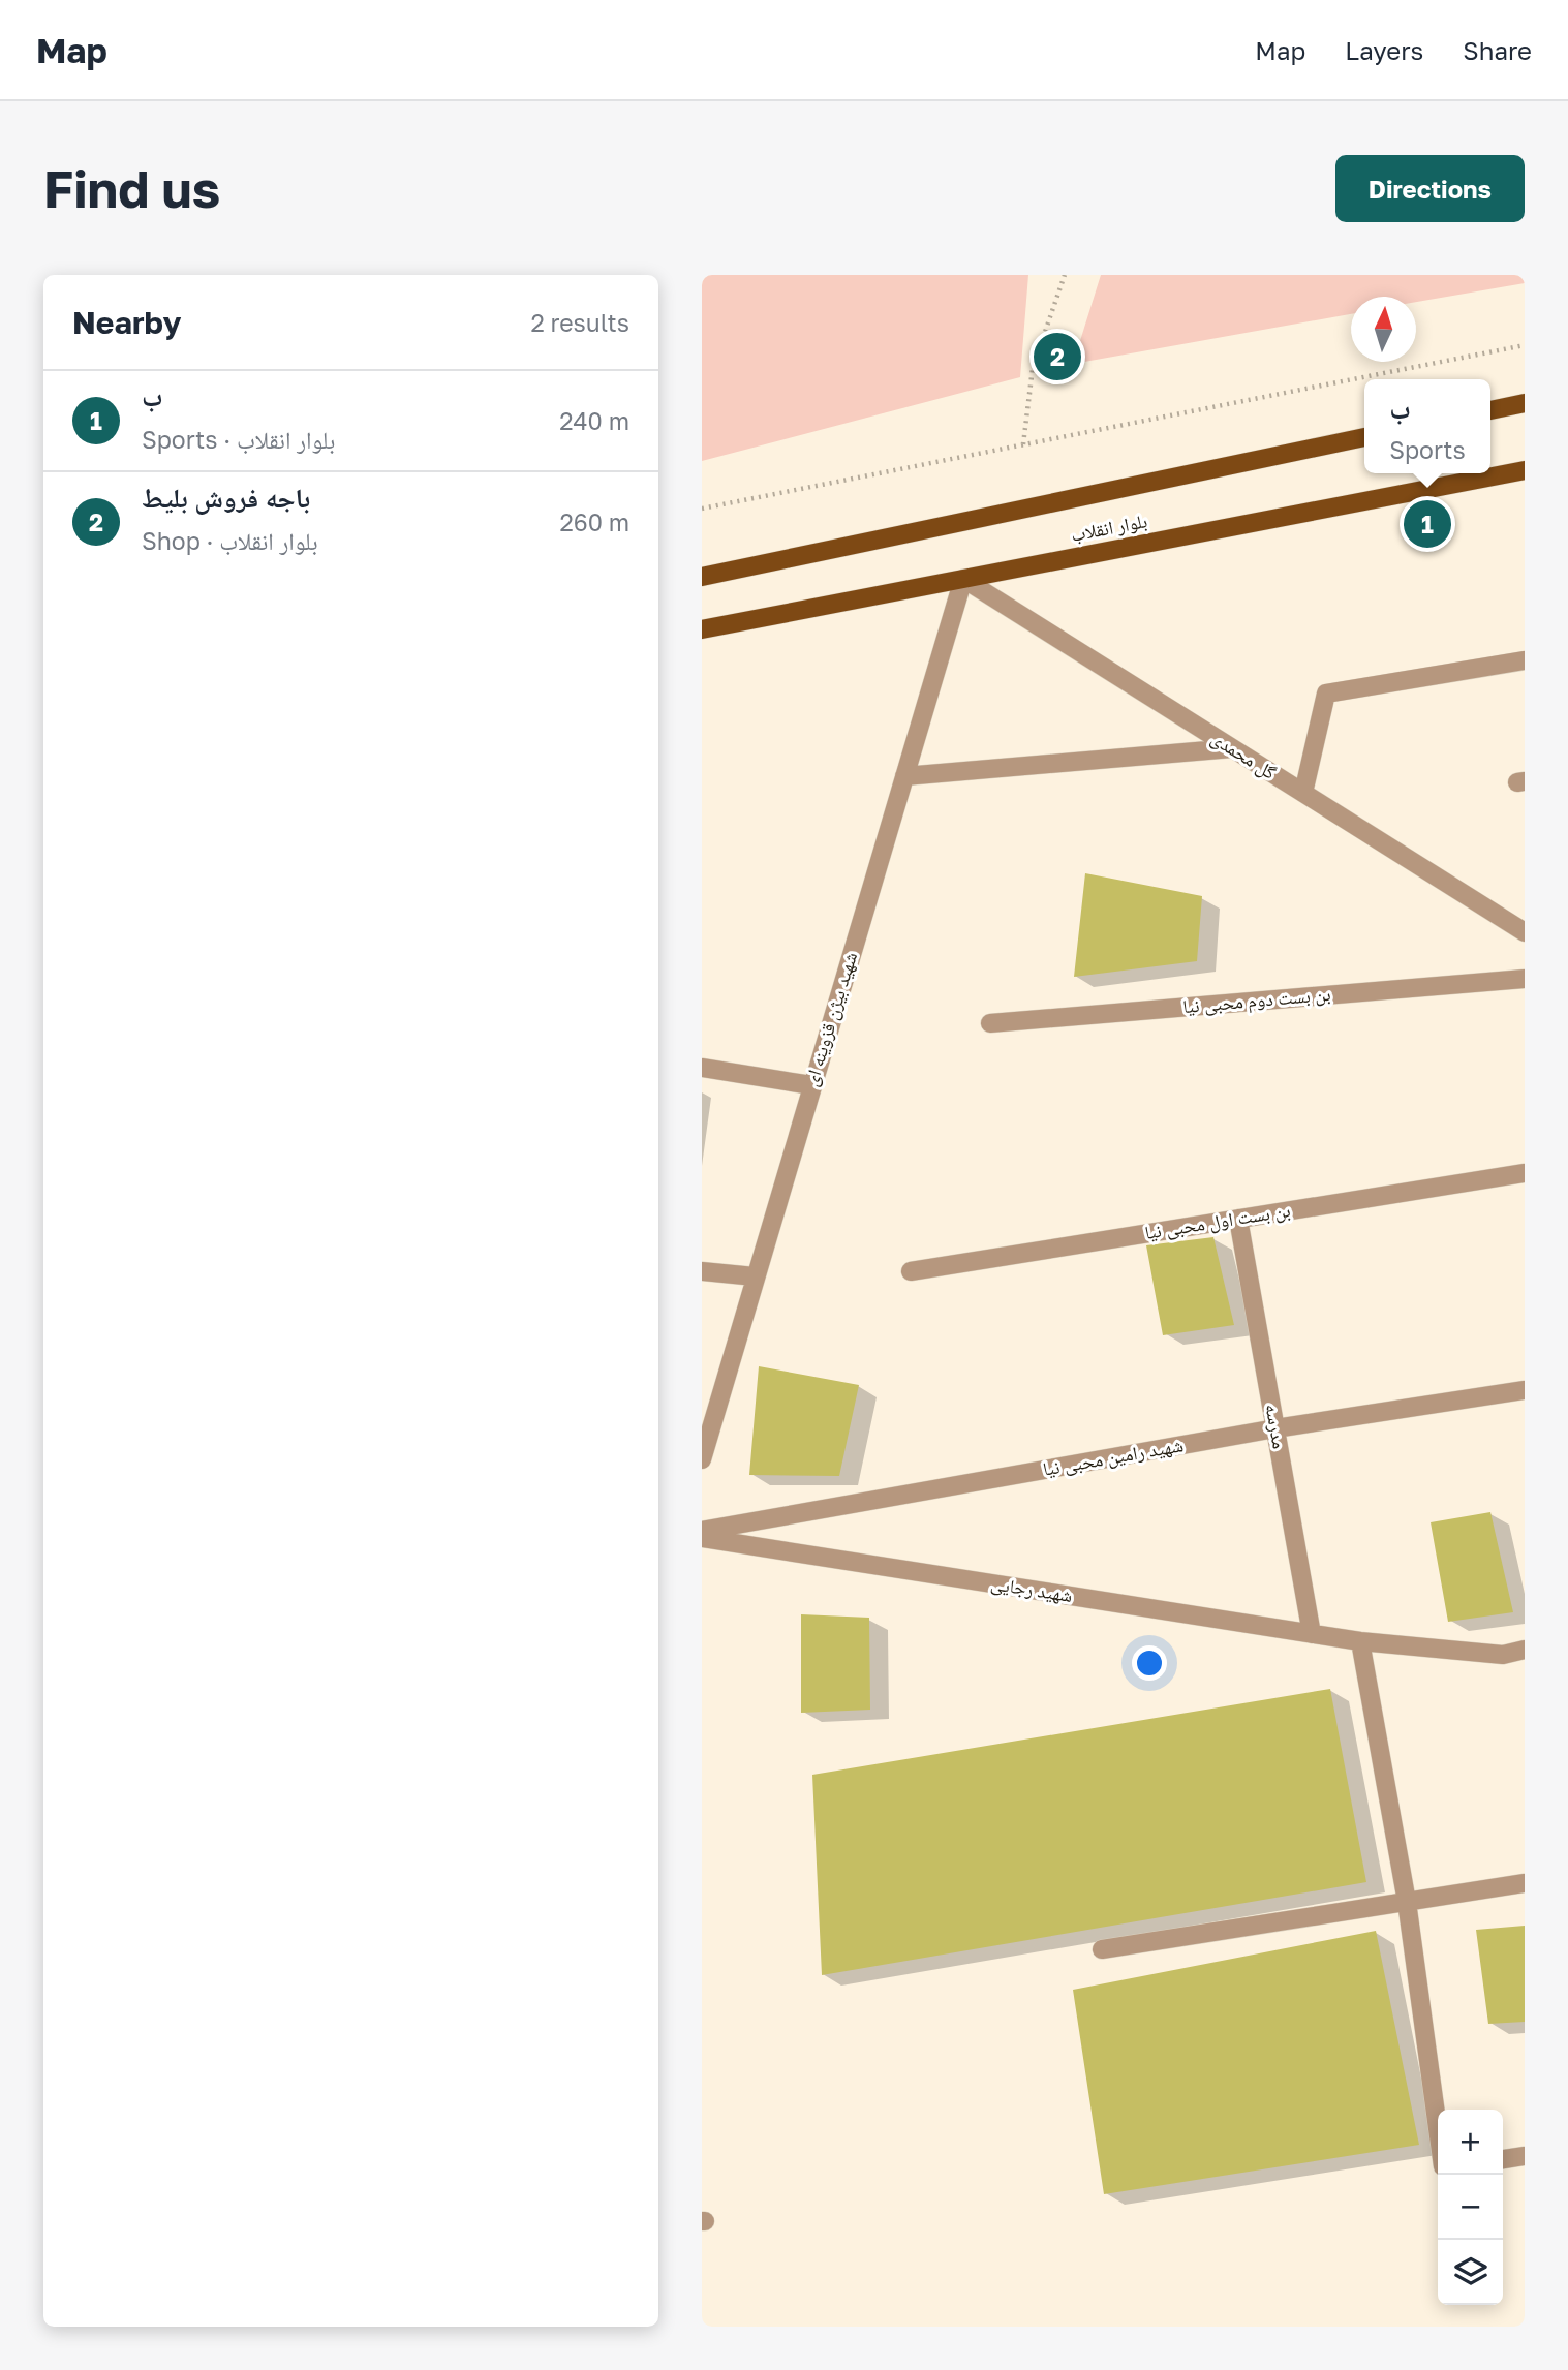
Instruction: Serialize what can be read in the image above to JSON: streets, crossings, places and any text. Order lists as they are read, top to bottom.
{
  "streets": {
    "main road": ["بلوار انقلاب"],
    "street": [
      "گل محمدی",
      "بن بست دوم محبی نیا",
      "شهید بیژن قزوینه ای",
      "بن بست اول محبی نیا",
      "مدرسه",
      "شهید رامین محبی نیا",
      "شهید رجایی"
    ]
  },
  "crossings": [
    ["بلوار انقلاب", "گل محمدی"],
    ["بلوار انقلاب", "شهید بیژن قزوینه ای"],
    ["گل محمدی", "شهید بیژن قزوینه ای"],
    ["بن بست اول محبی نیا", "مدرسه"],
    ["مدرسه", "شهید رامین محبی نیا"],
    ["مدرسه", "شهید رجایی"]
  ],
  "north": "top",
  "page": {
    "header": "Map",
    "nav": ["Map", "Layers", "Share"],
    "buttons": "Directions",
    "title": "Find us",
    "heading": ["Nearby", "2 results"],
    "pins": ["2", "1"],
    "list": [
      {
        "mark": "1",
        "name": "ب",
        "note": "Sports · بلوار انقلاب",
        "value": "240 m"
      },
      {
        "mark": "2",
        "name": "باجه فروش بلیط",
        "note": "Shop · بلوار انقلاب",
        "value": "260 m"
      }
    ],
    "popup": ["ب", "Sports"],
    "map_buttons": ["+", "−"]
  }
}
